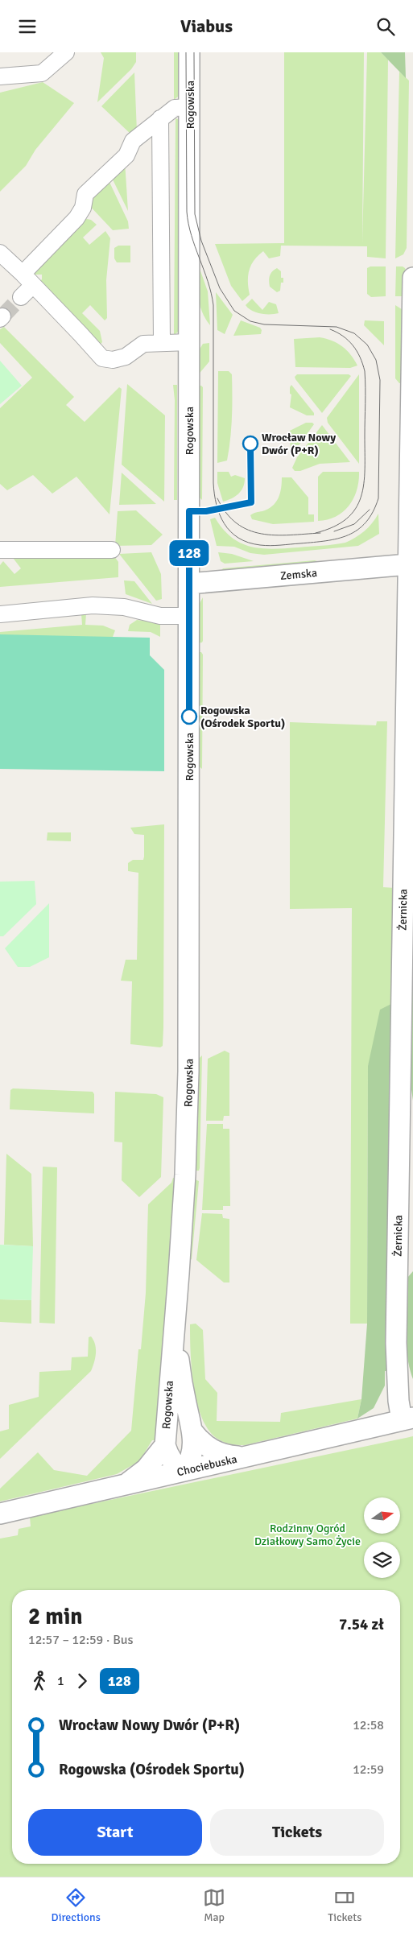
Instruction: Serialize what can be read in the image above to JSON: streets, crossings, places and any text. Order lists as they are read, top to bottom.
{
  "streets": {
    "street": [
      "Rogowska",
      "Zemska",
      "Żernicka",
      "Chociebuska"
    ]
  },
  "crossings": [
    ["Rogowska", "Zemska"],
    ["Rogowska", "Chociebuska"],
    ["Zemska", "Żernicka"],
    ["Żernicka", "Chociebuska"]
  ],
  "parks": ["Rodzinny Ogród Działkowy Samo Życie"],
  "places": ["Wrocław Nowy Dwór (P+R)", "Rogowska (Ośrodek Sportu)"],
  "lines": ["bus line 128"],
  "north": "right",
  "page": {
    "header": "Viabus",
    "on_map": "128",
    "heading": ["2 min", "12:57 – 12:59 · Bus", "7.54 zł"],
    "legs": ["1", "128"],
    "list": [
      {
        "name": "Wrocław Nowy Dwór (P+R)",
        "value": "12:58"
      },
      {
        "name": "Rogowska (Ośrodek Sportu)",
        "value": "12:59"
      }
    ],
    "buttons": ["Start", "Tickets"],
    "tabs": ["Directions", "Map", "Tickets"]
  }
}
